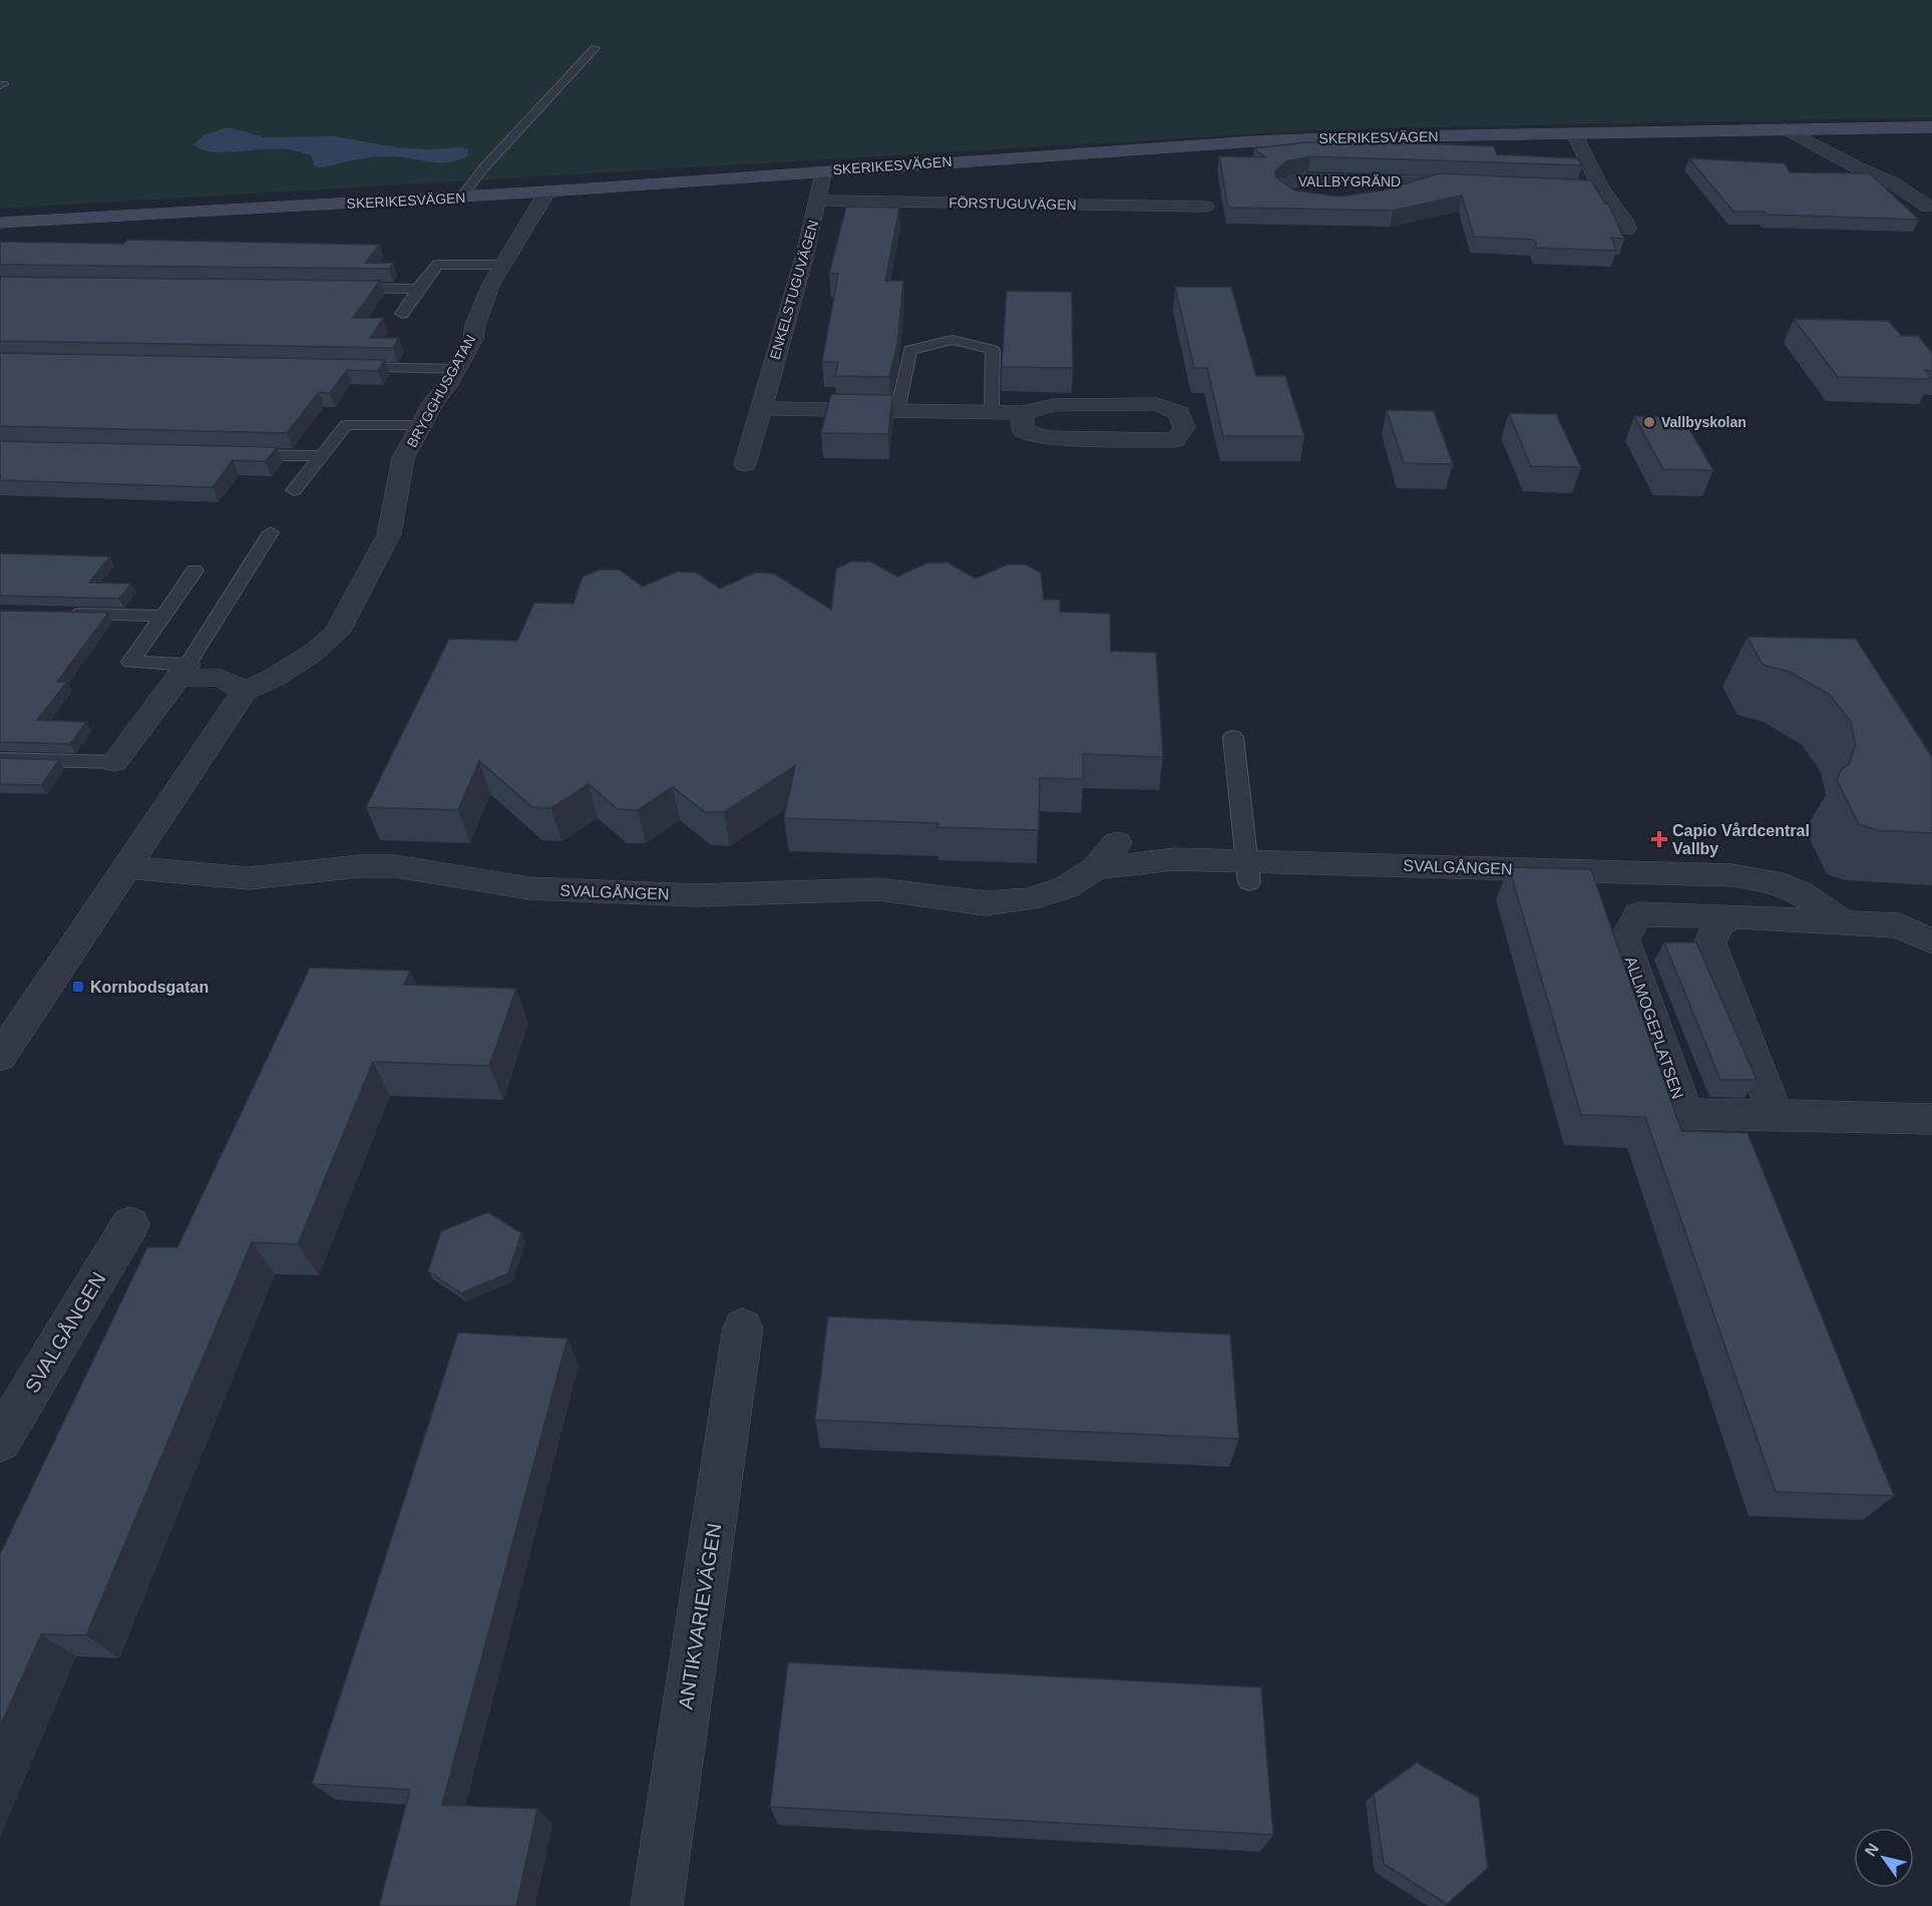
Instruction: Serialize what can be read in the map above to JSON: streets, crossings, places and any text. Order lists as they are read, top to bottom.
{
  "streets": {
    "street": [
      "SKERIKESVÄGEN",
      "VALLBYGRÄND",
      "FÖRSTUGUVÄGEN",
      "ENKELSTUGUVÄGEN",
      "BRYGGHUSGATAN",
      "SVALGÅNGEN",
      "ALLMOGEPLATSEN",
      "ANTIKVARIEVÄGEN"
    ]
  },
  "crossings": [
    ["SKERIKESVÄGEN", "ENKELSTUGUVÄGEN"],
    ["SKERIKESVÄGEN", "BRYGGHUSGATAN"],
    ["FÖRSTUGUVÄGEN", "ENKELSTUGUVÄGEN"],
    ["SVALGÅNGEN", "ALLMOGEPLATSEN"]
  ],
  "places": {
    "other": ["Vallbyskolan"],
    "health": ["Capio Vårdcentral Vallby"],
    "transit": ["Kornbodsgatan"]
  },
  "north": "top left"
}
